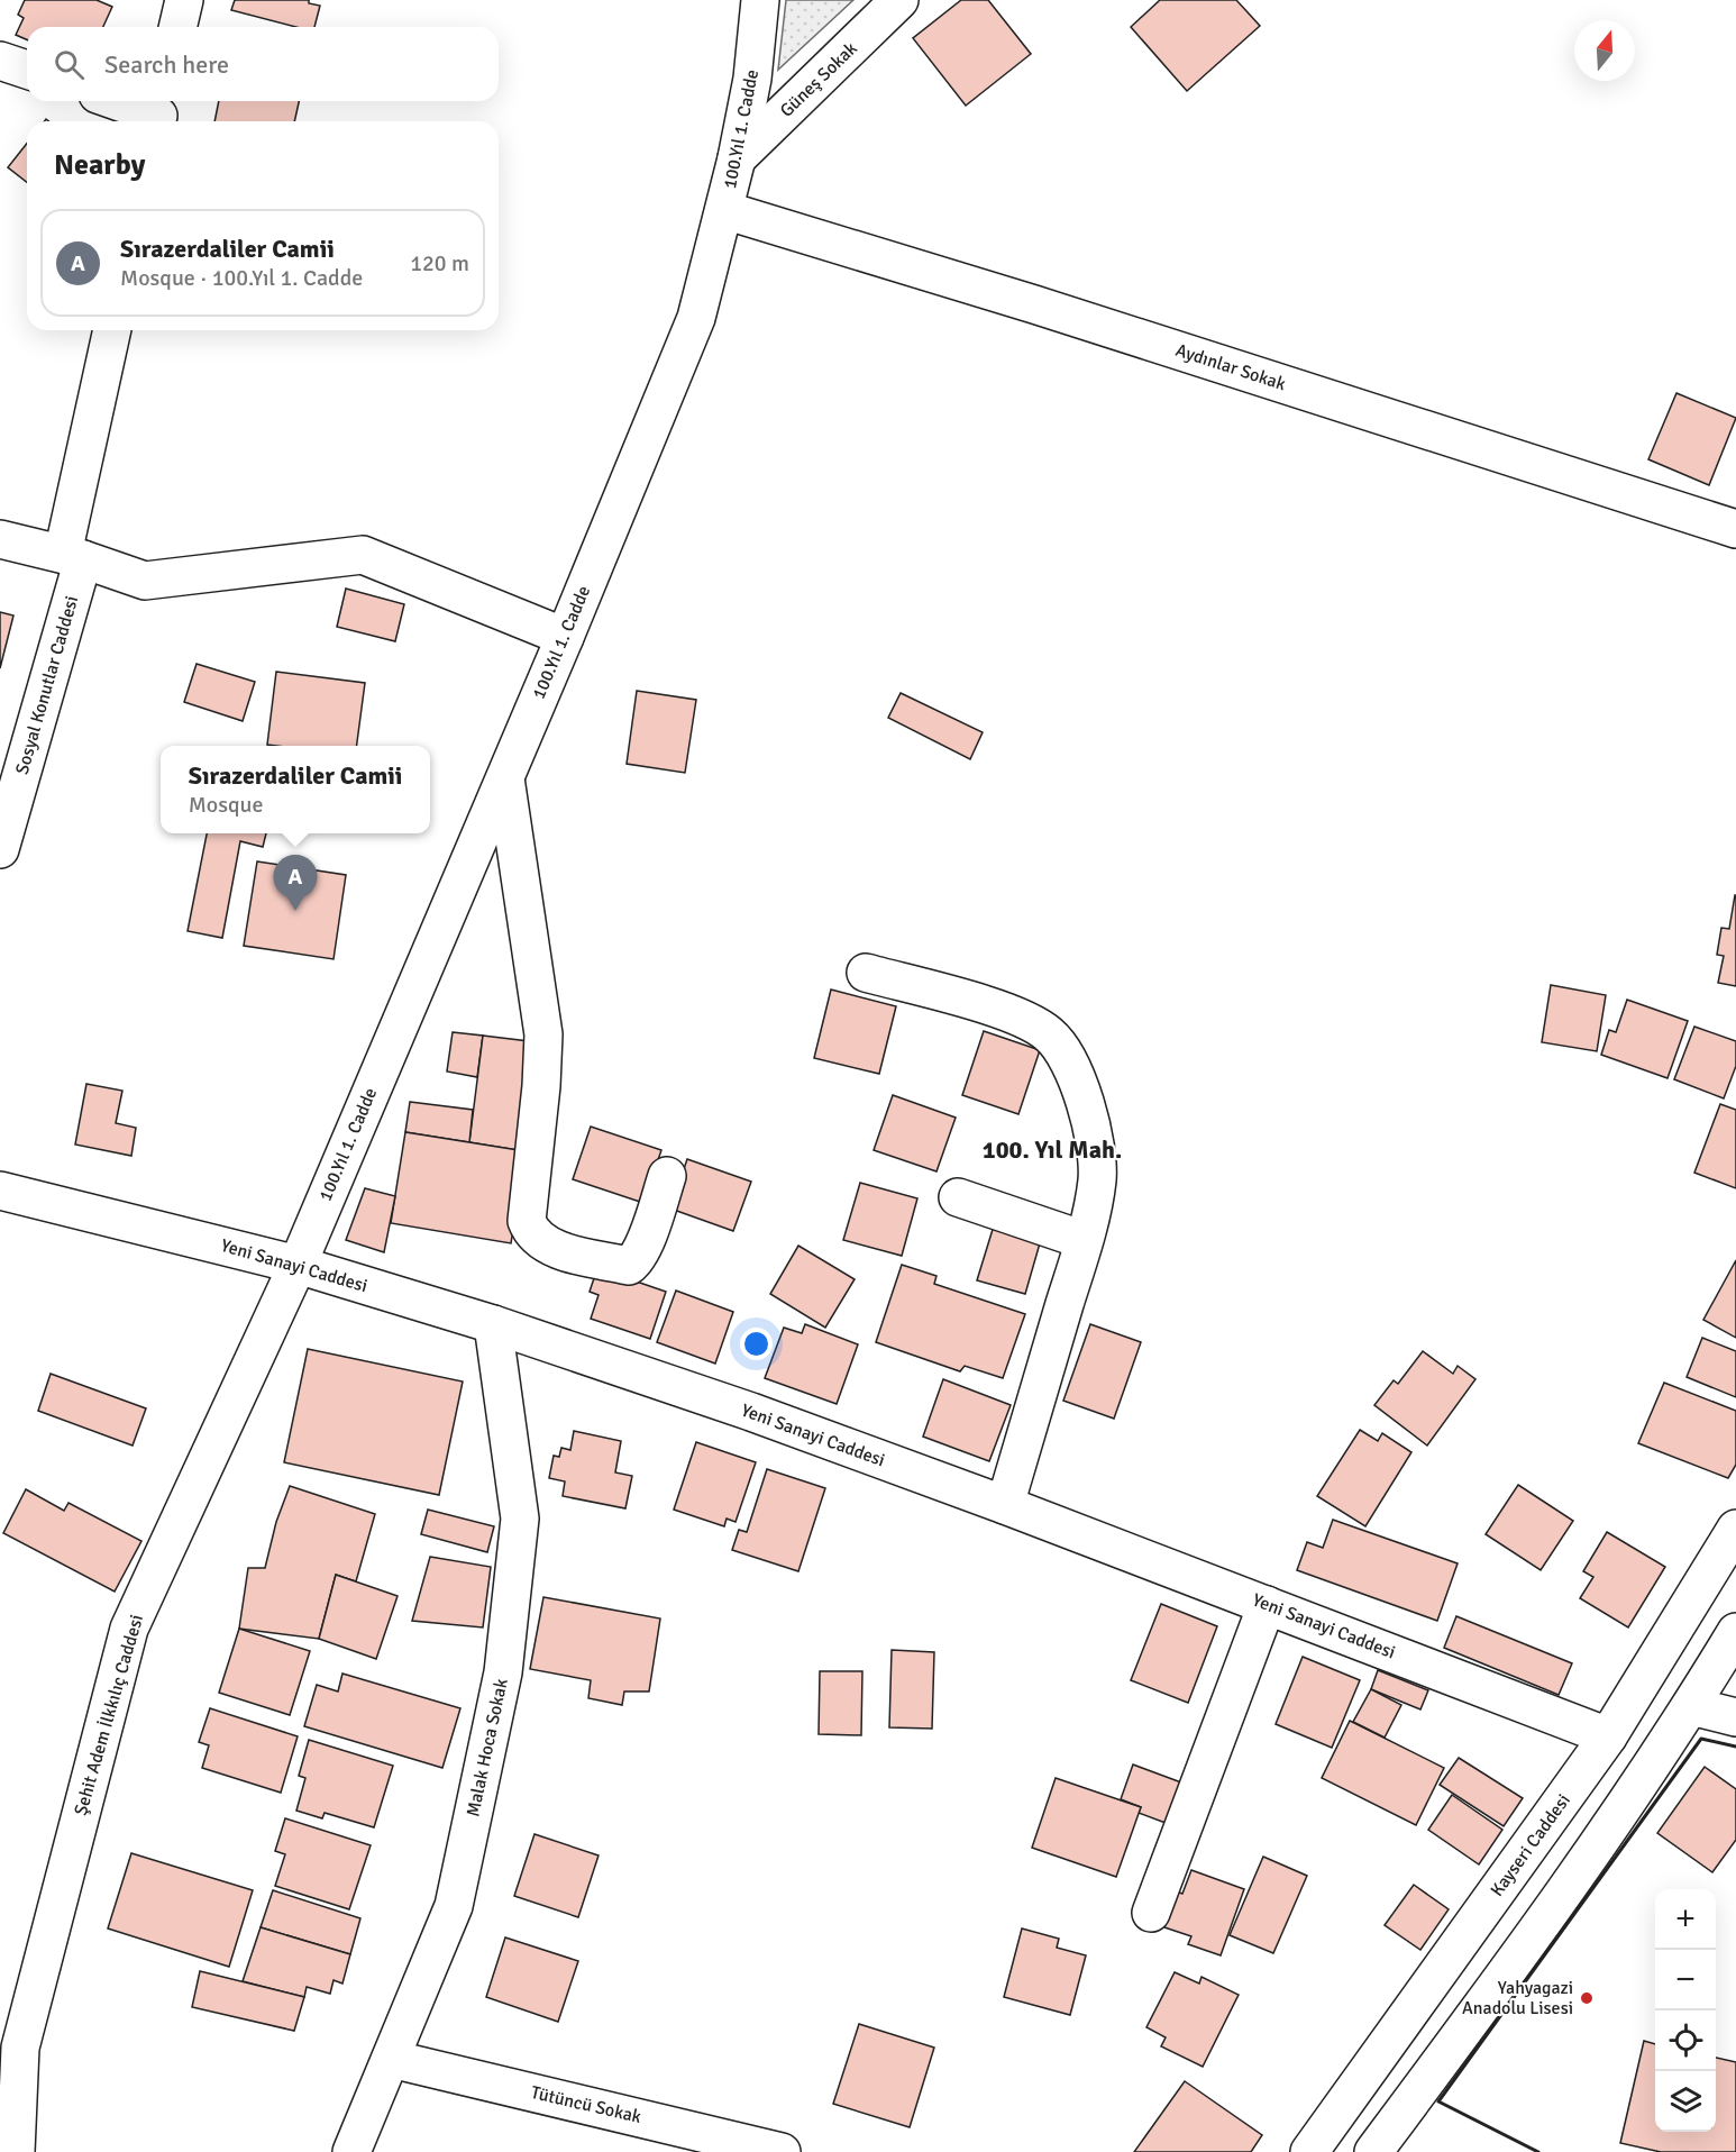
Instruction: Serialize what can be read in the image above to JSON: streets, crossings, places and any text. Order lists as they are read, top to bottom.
{
  "streets": {
    "street": [
      "Güneş Sokak",
      "100.Yıl 1. Cadde",
      "Aydınlar Sokak",
      "Sosyal Konutlar Caddesi",
      "Yeni Sanayi Caddesi",
      "Şehit Adem İlkkılıç Caddesi",
      "Malak Hoca Sokak",
      "Kayseri Caddesi",
      "Tütüncü Sokak"
    ]
  },
  "crossings": [
    ["Güneş Sokak", "100.Yıl 1. Cadde"],
    ["100.Yıl 1. Cadde", "Aydınlar Sokak"],
    ["100.Yıl 1. Cadde", "Yeni Sanayi Caddesi"],
    ["100.Yıl 1. Cadde", "Şehit Adem İlkkılıç Caddesi"],
    ["Yeni Sanayi Caddesi", "Şehit Adem İlkkılıç Caddesi"],
    ["Yeni Sanayi Caddesi", "Malak Hoca Sokak"],
    ["Yeni Sanayi Caddesi", "Kayseri Caddesi"],
    ["Malak Hoca Sokak", "Tütüncü Sokak"]
  ],
  "districts": ["100. Yıl Mah."],
  "places": ["Yahyagazi Anadolu Lisesi"],
  "north": "top",
  "page": {
    "search": "Search here",
    "heading": "Nearby",
    "list": [
      {
        "mark": "A",
        "name": "Sırazerdaliler Camii",
        "note": "Mosque · 100.Yıl 1. Cadde",
        "value": "120 m"
      }
    ],
    "popup": ["Sırazerdaliler Camii", "Mosque"],
    "pins": "A",
    "map_buttons": ["+", "−"]
  }
}
